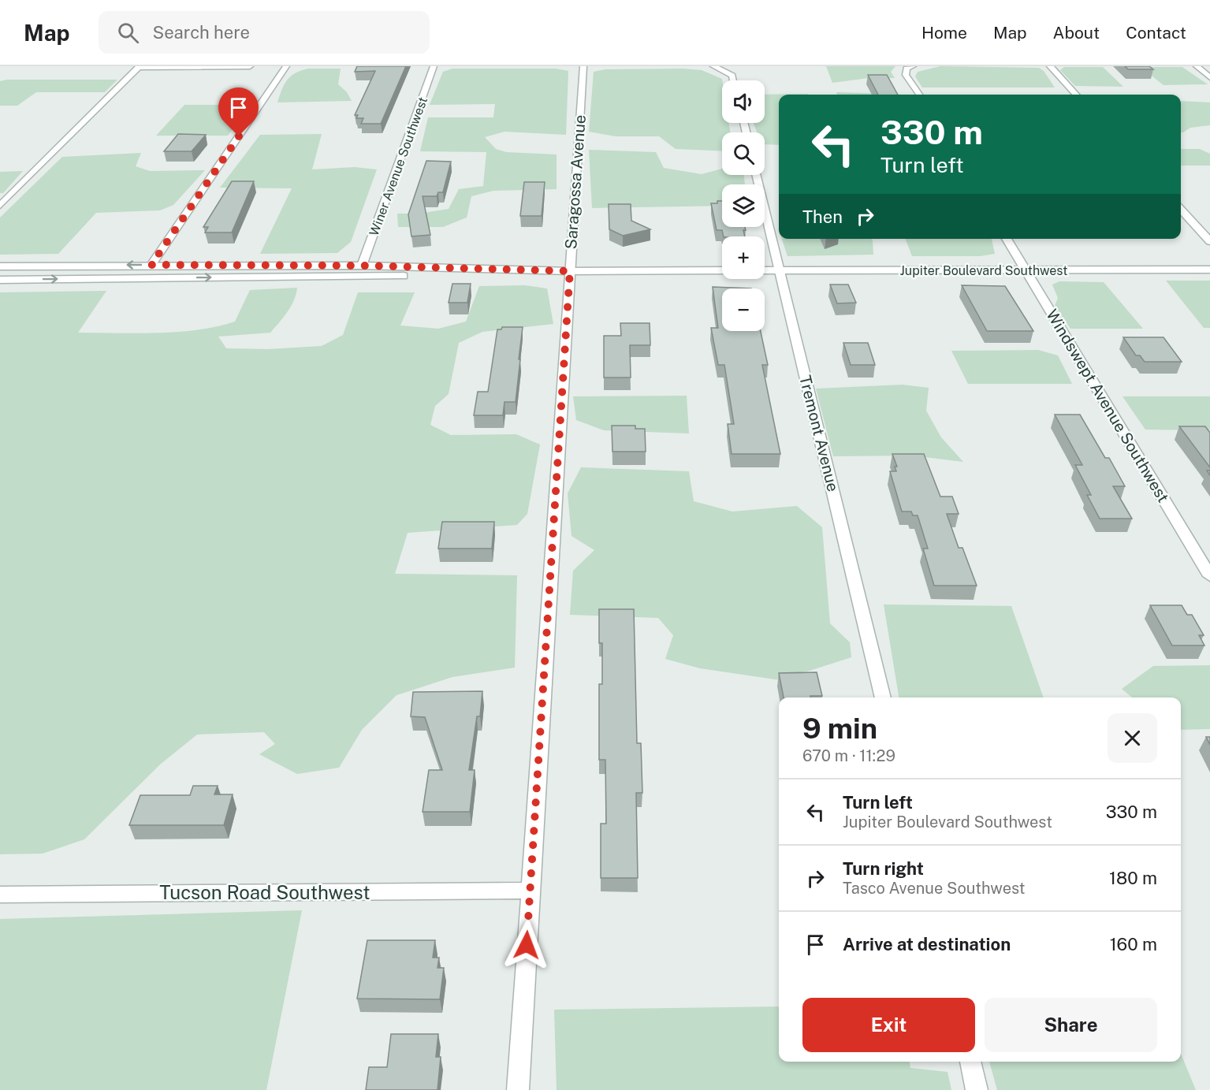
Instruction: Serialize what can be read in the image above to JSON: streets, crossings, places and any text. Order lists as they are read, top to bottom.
{
  "streets": {
    "street": [
      "Winer Avenue Southwest",
      "Saragossa Avenue",
      "Jupiter Boulevard Southwest",
      "Windswept Avenue Southwest",
      "Tremont Avenue",
      "Tucson Road Southwest"
    ]
  },
  "crossings": [
    ["Saragossa Avenue", "Tucson Road Southwest"],
    ["Jupiter Boulevard Southwest", "Windswept Avenue Southwest"],
    ["Jupiter Boulevard Southwest", "Tremont Avenue"]
  ],
  "page": {
    "header": "Map",
    "search": "Search here",
    "nav": [
      "Home",
      "Map",
      "About",
      "Contact"
    ],
    "map_buttons": ["+", "−"],
    "turn": ["330 m", "Turn left"],
    "then": "Then",
    "heading": ["9 min", "670 m · 11:29"],
    "list": [
      {
        "name": "Turn left",
        "note": "Jupiter Boulevard Southwest",
        "value": "330 m"
      },
      {
        "name": "Turn right",
        "note": "Tasco Avenue Southwest",
        "value": "180 m"
      },
      {
        "name": "Arrive at destination",
        "value": "160 m"
      }
    ],
    "buttons": ["Exit", "Share"]
  }
}
